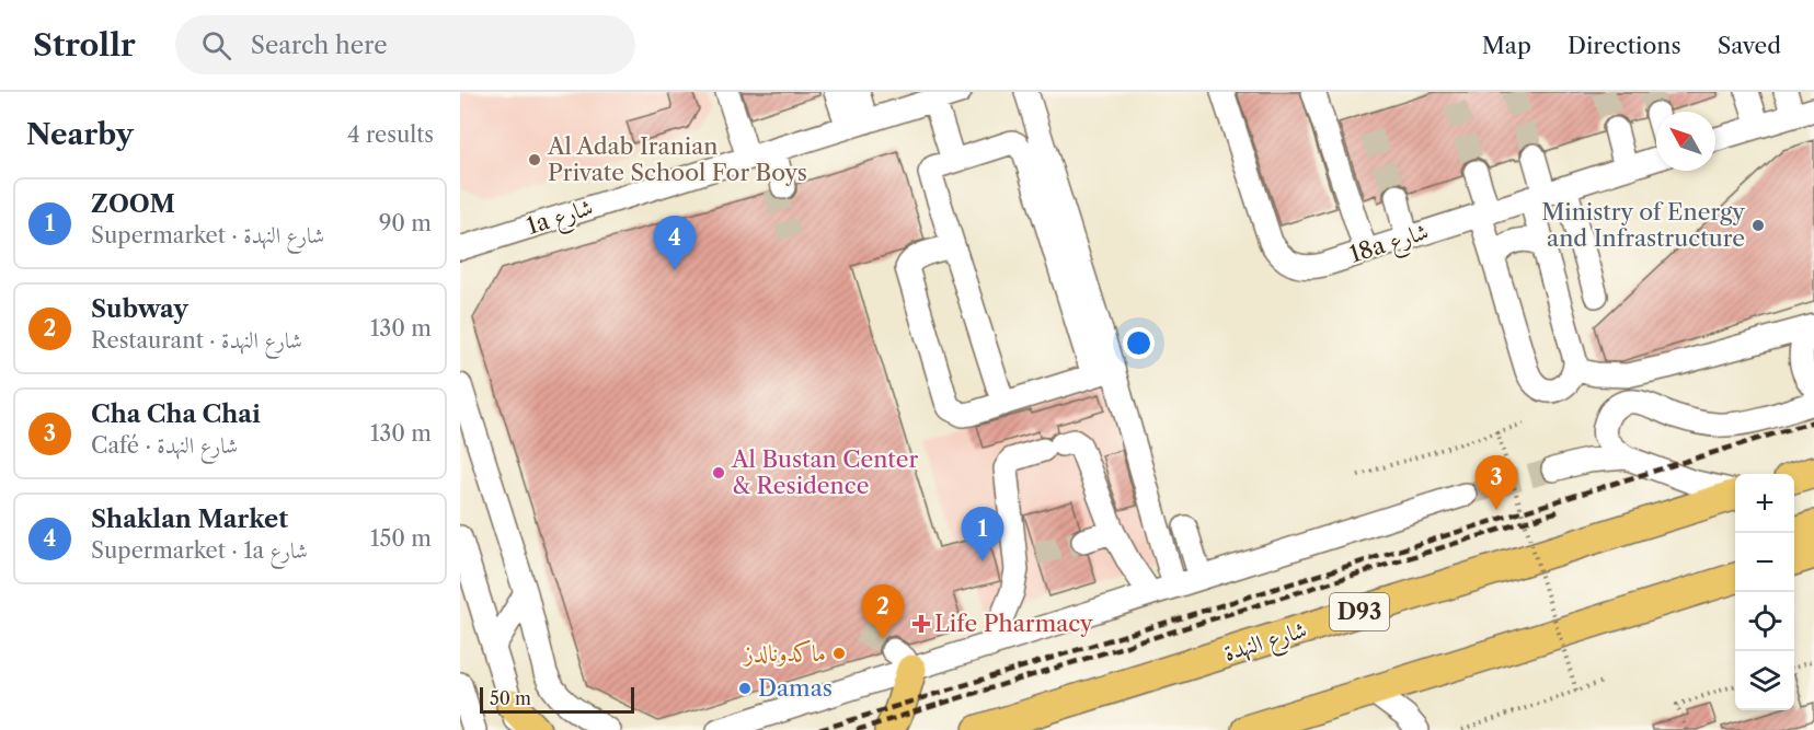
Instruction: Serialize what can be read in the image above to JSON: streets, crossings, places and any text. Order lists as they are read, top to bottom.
{
  "streets": {
    "main road": ["D93", "شارع النهدة"],
    "street": ["1a شارع", "18a شارع"]
  },
  "places": {
    "other": [
      "Al Adab Iranian Private School For Boys",
      "Ministry of Energy and Infrastructure",
      "Al Bustan Center & Residence",
      "ماكدونالدز",
      "Damas"
    ],
    "health": ["Life Pharmacy"]
  },
  "scale_bar": "50 m",
  "north": "top left",
  "page": {
    "header": "Strollr",
    "search": "Search here",
    "nav": ["Map", "Directions", "Saved"],
    "heading": ["Nearby", "4 results"],
    "list": [
      {
        "mark": "1",
        "name": "ZOOM",
        "note": "Supermarket · شارع النهدة",
        "value": "90 m"
      },
      {
        "mark": "2",
        "name": "Subway",
        "note": "Restaurant · شارع النهدة",
        "value": "130 m"
      },
      {
        "mark": "3",
        "name": "Cha Cha Chai",
        "note": "Café · شارع النهدة",
        "value": "130 m"
      },
      {
        "mark": "4",
        "name": "Shaklan Market",
        "note": "Supermarket · 1a شارع",
        "value": "150 m"
      }
    ],
    "pins": [
      "4",
      "3",
      "1",
      "2"
    ],
    "map_buttons": ["+", "−"],
    "scale": "50 m"
  }
}
